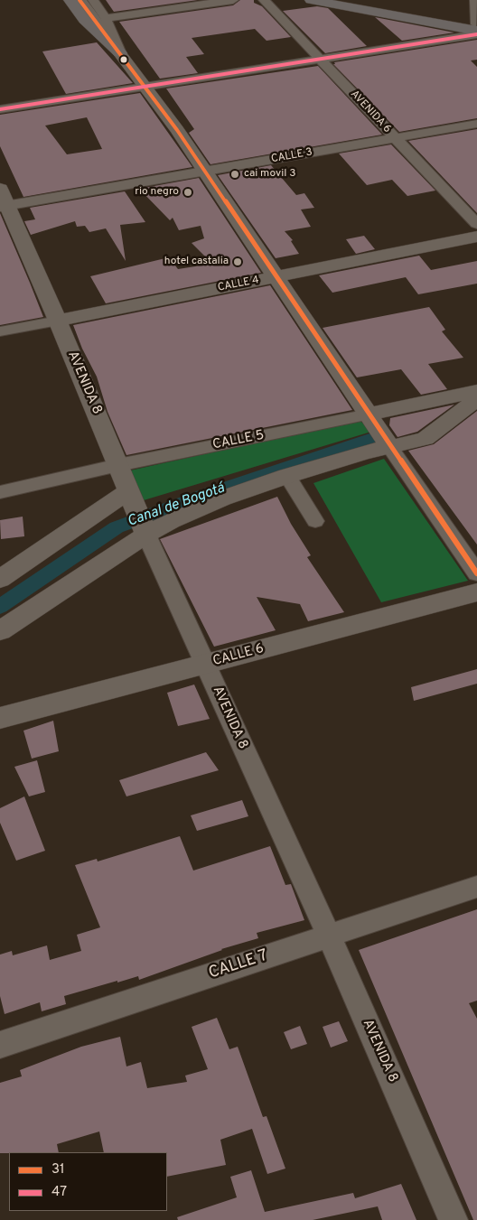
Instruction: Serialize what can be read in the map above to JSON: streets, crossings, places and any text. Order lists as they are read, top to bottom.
{
  "streets": {
    "main road": [
      "CALLE 4",
      "AVENIDA 8",
      "CALLE 5",
      "CALLE 6"
    ],
    "street": ["AVENIDA 6", "CALLE 3", "CALLE 7"]
  },
  "crossings": [
    ["AVENIDA 6", "CALLE 3"],
    ["CALLE 3", "AVENIDA 8"],
    ["CALLE 4", "AVENIDA 8"],
    ["AVENIDA 8", "CALLE 5"],
    ["AVENIDA 8", "CALLE 6"],
    ["AVENIDA 8", "CALLE 7"]
  ],
  "water": ["Canal de Bogotá"],
  "places": ["cai movil 3", "rio negro", "hotel castalia"],
  "lines": ["transit line 31", "transit line 47"],
  "legend": ["31", "47"]
}
